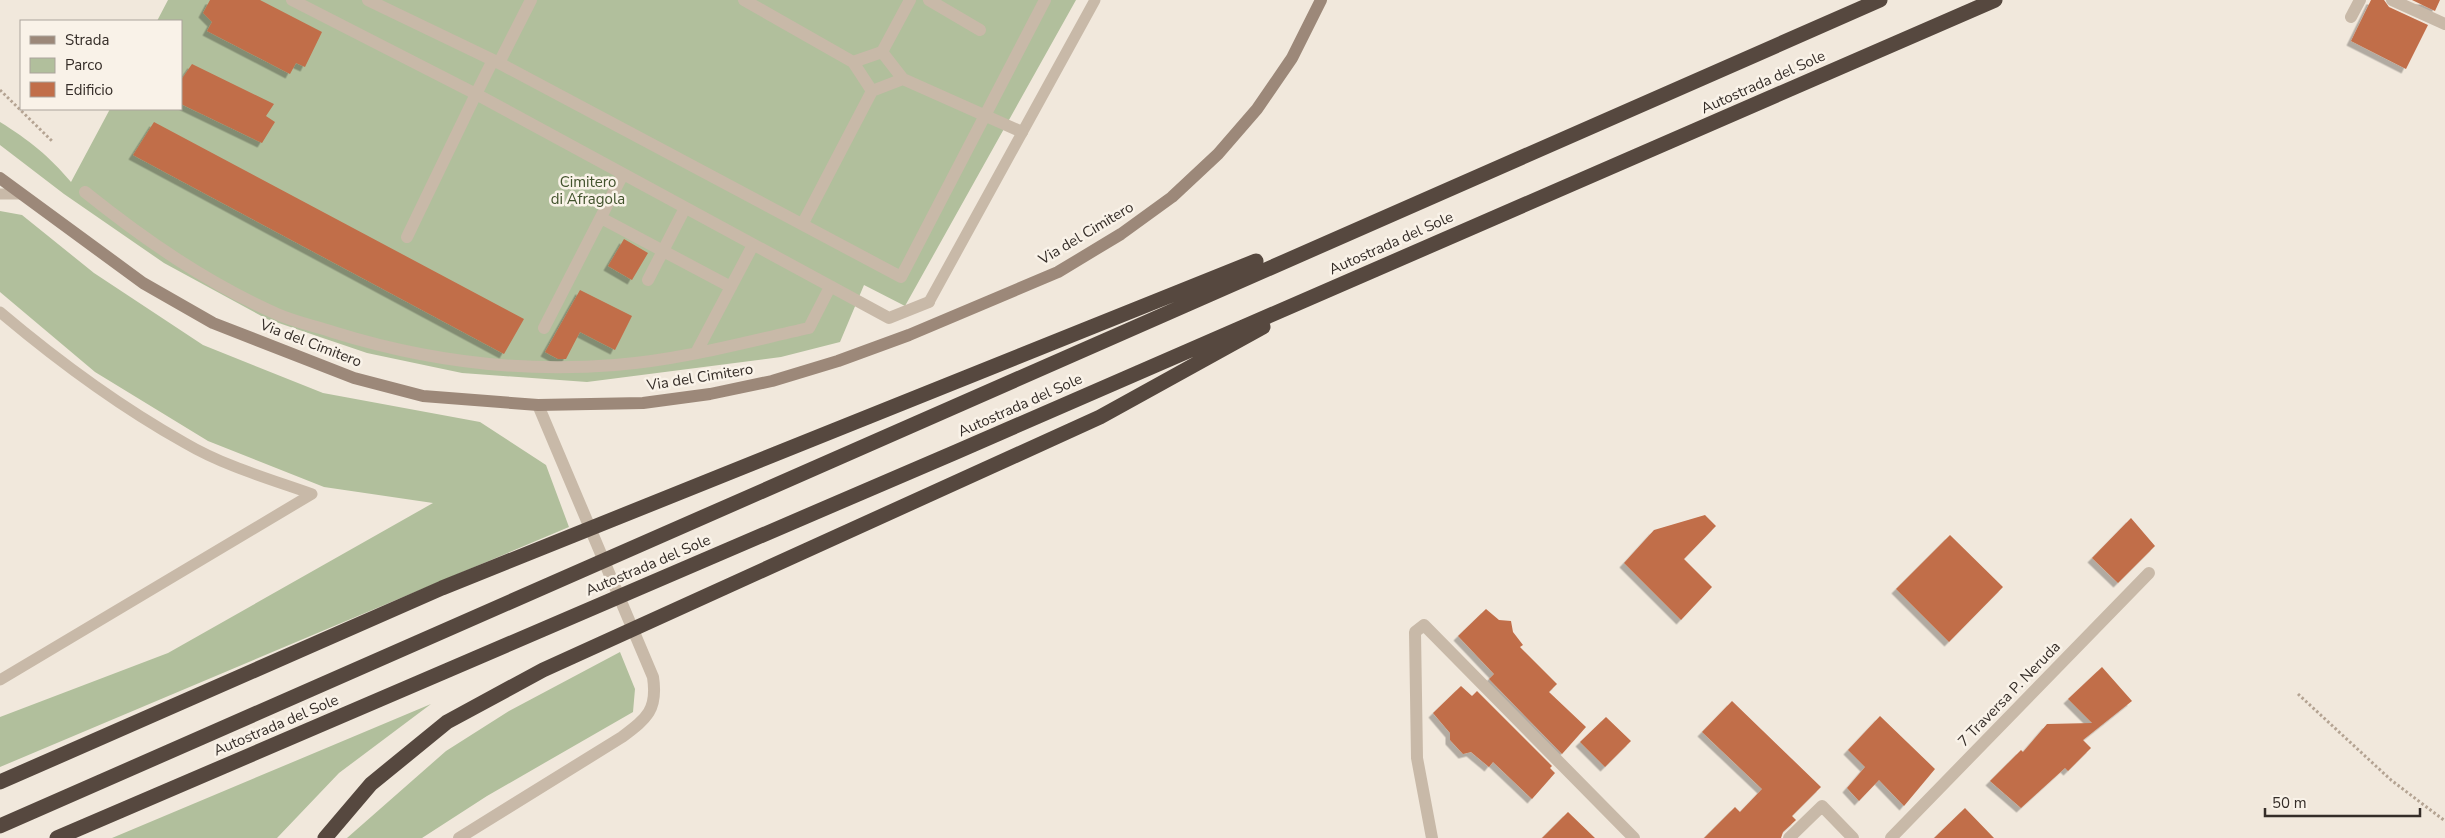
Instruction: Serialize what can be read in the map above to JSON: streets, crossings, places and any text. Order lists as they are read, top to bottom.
{
  "streets": {
    "highway": ["Autostrada del Sole"],
    "main road": ["Via del Cimitero"],
    "street": ["7 Traversa P. Neruda"]
  },
  "parks": ["Cimitero di Afragola"],
  "legend": ["Strada", "Parco", "Edificio"],
  "scale_bar": "50 m"
}
